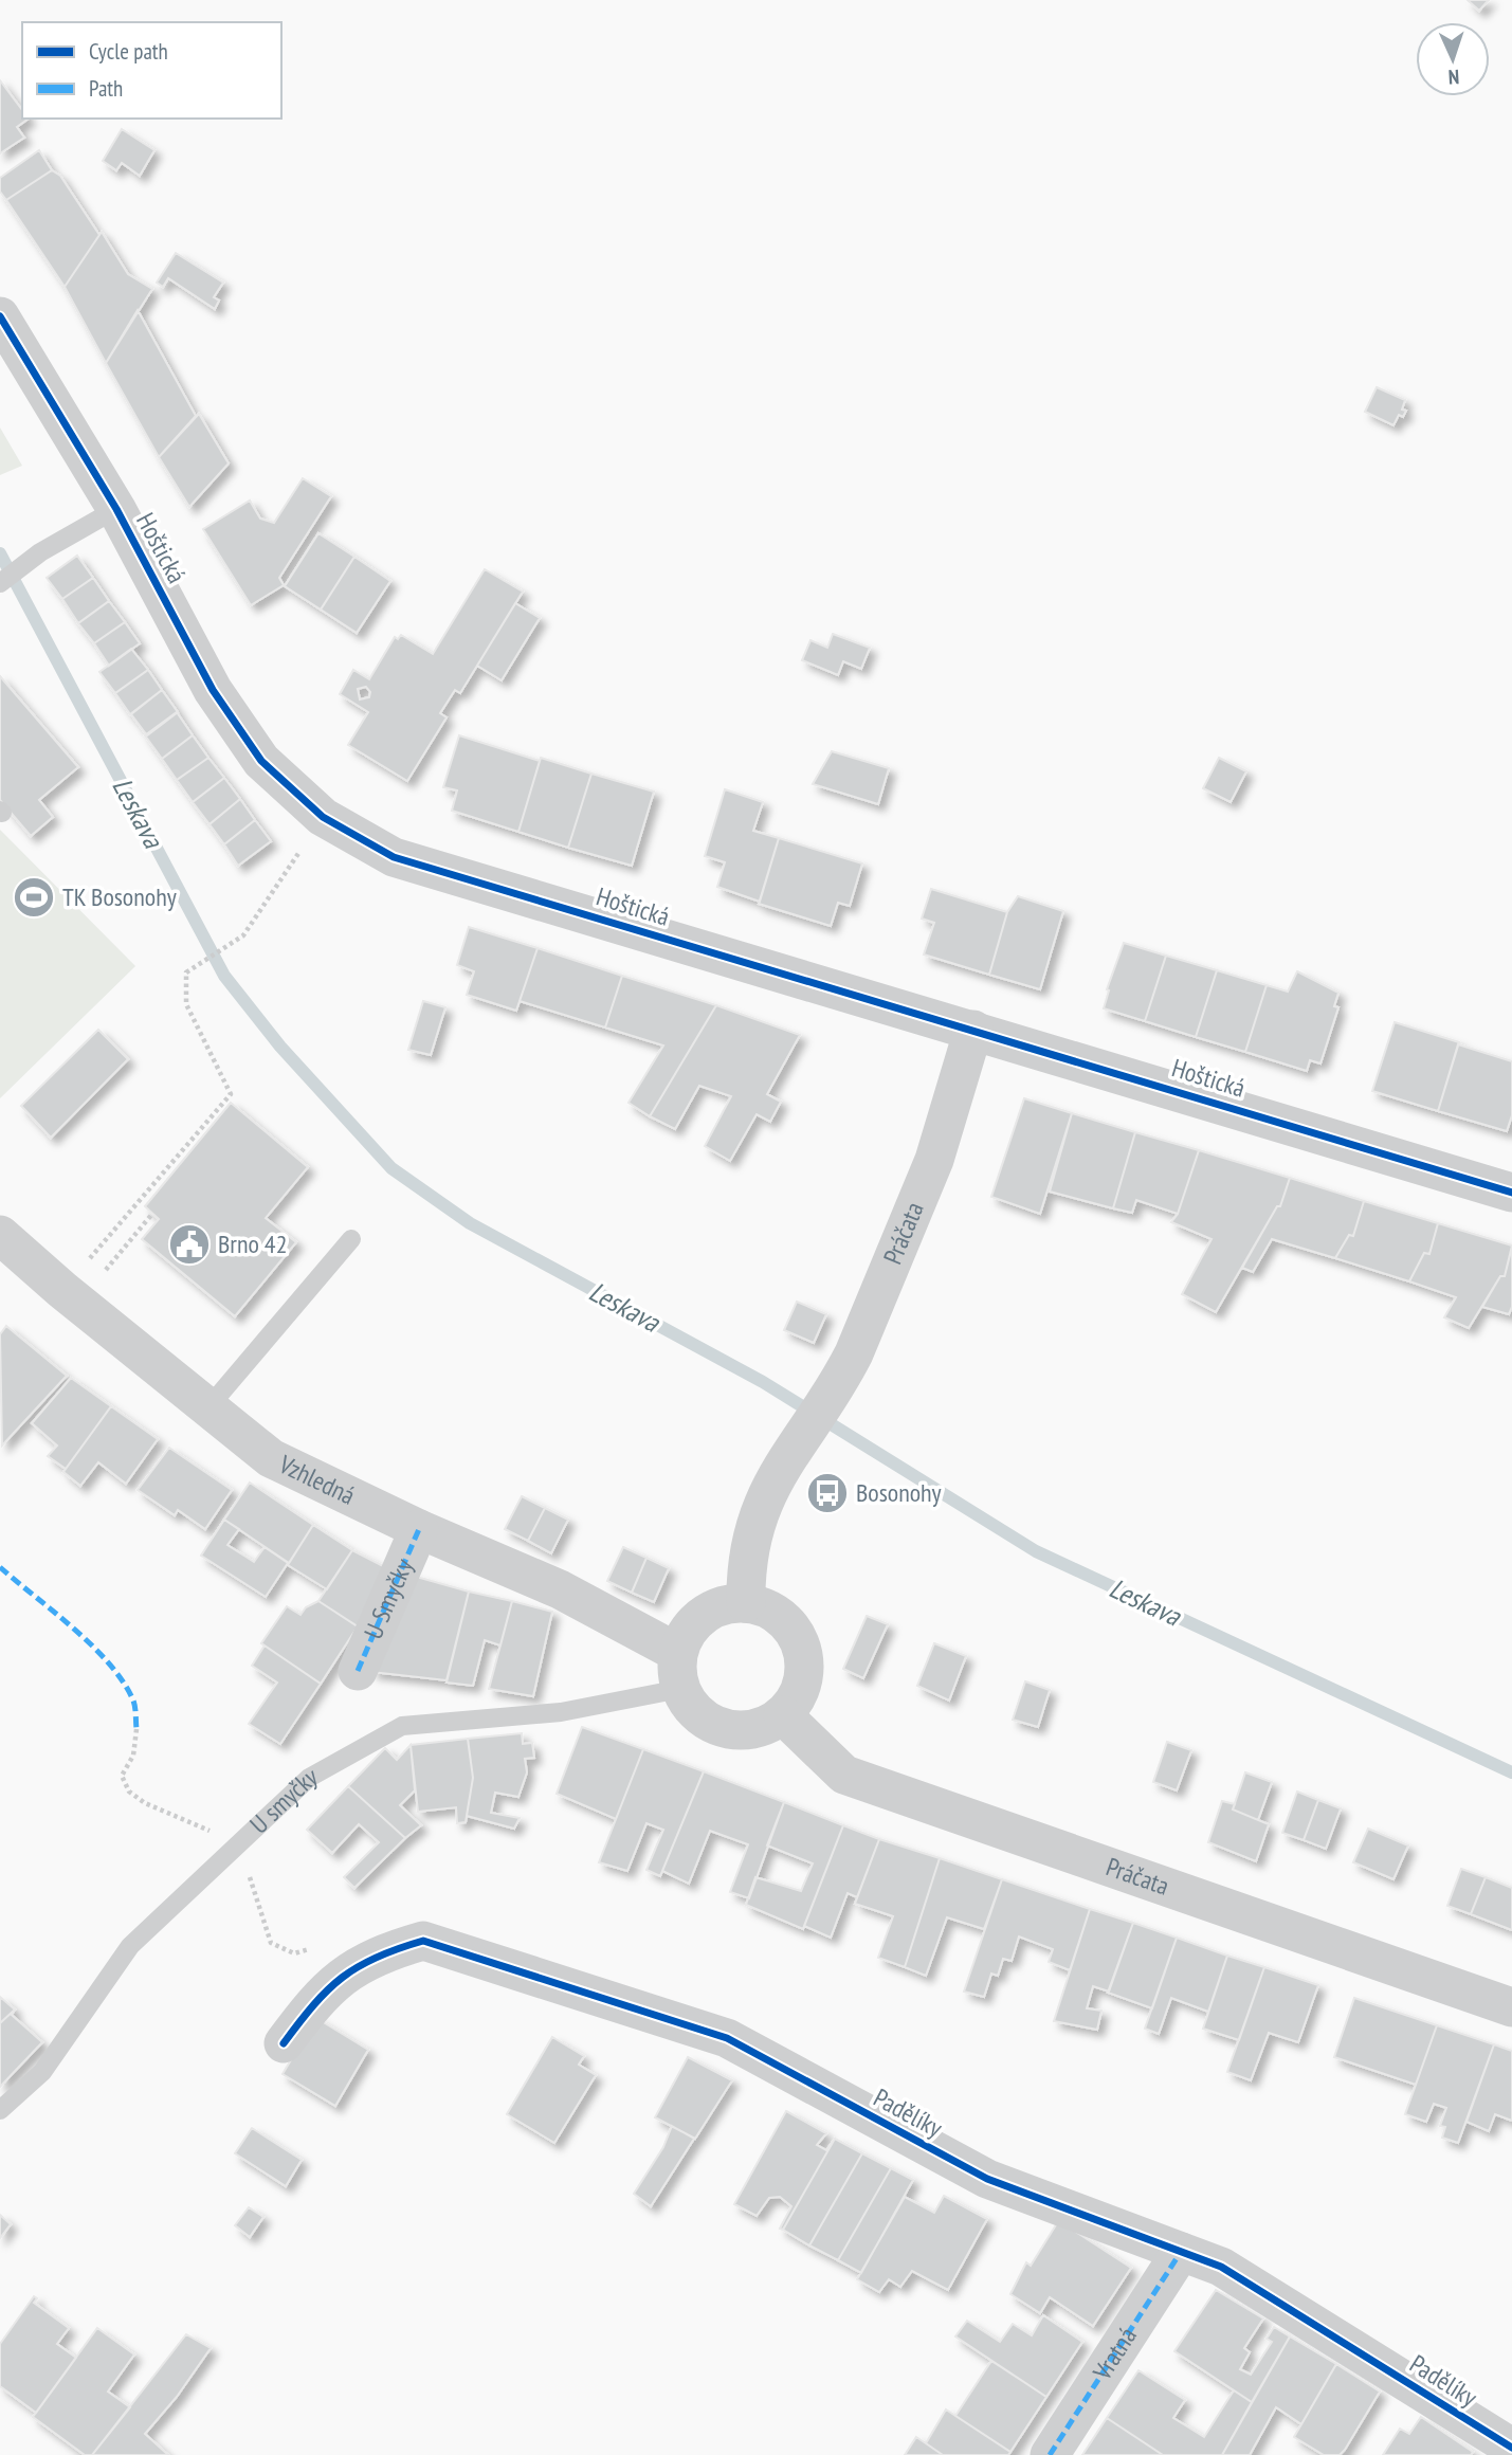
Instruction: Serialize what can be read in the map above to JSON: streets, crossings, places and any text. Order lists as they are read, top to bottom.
{
  "streets": {
    "street": [
      "Hoštická",
      "Práčata",
      "Vzhledná",
      "U Smyčky",
      "Padělíky",
      "Vratná"
    ],
    "lane": ["U smyčky"]
  },
  "crossings": [
    ["Hoštická", "Práčata"],
    ["Práčata", "Vzhledná"],
    ["Práčata", "U smyčky"],
    ["Vzhledná", "U Smyčky"],
    ["Vzhledná", "U smyčky"],
    ["Padělíky", "Vratná"]
  ],
  "water": ["Leskava"],
  "places": {
    "sports": ["TK Bosonohy"],
    "public building": ["Brno 42"],
    "bus stop": ["Bosonohy"]
  },
  "legend": ["Cycle path", "Path"],
  "north": "bottom"
}
